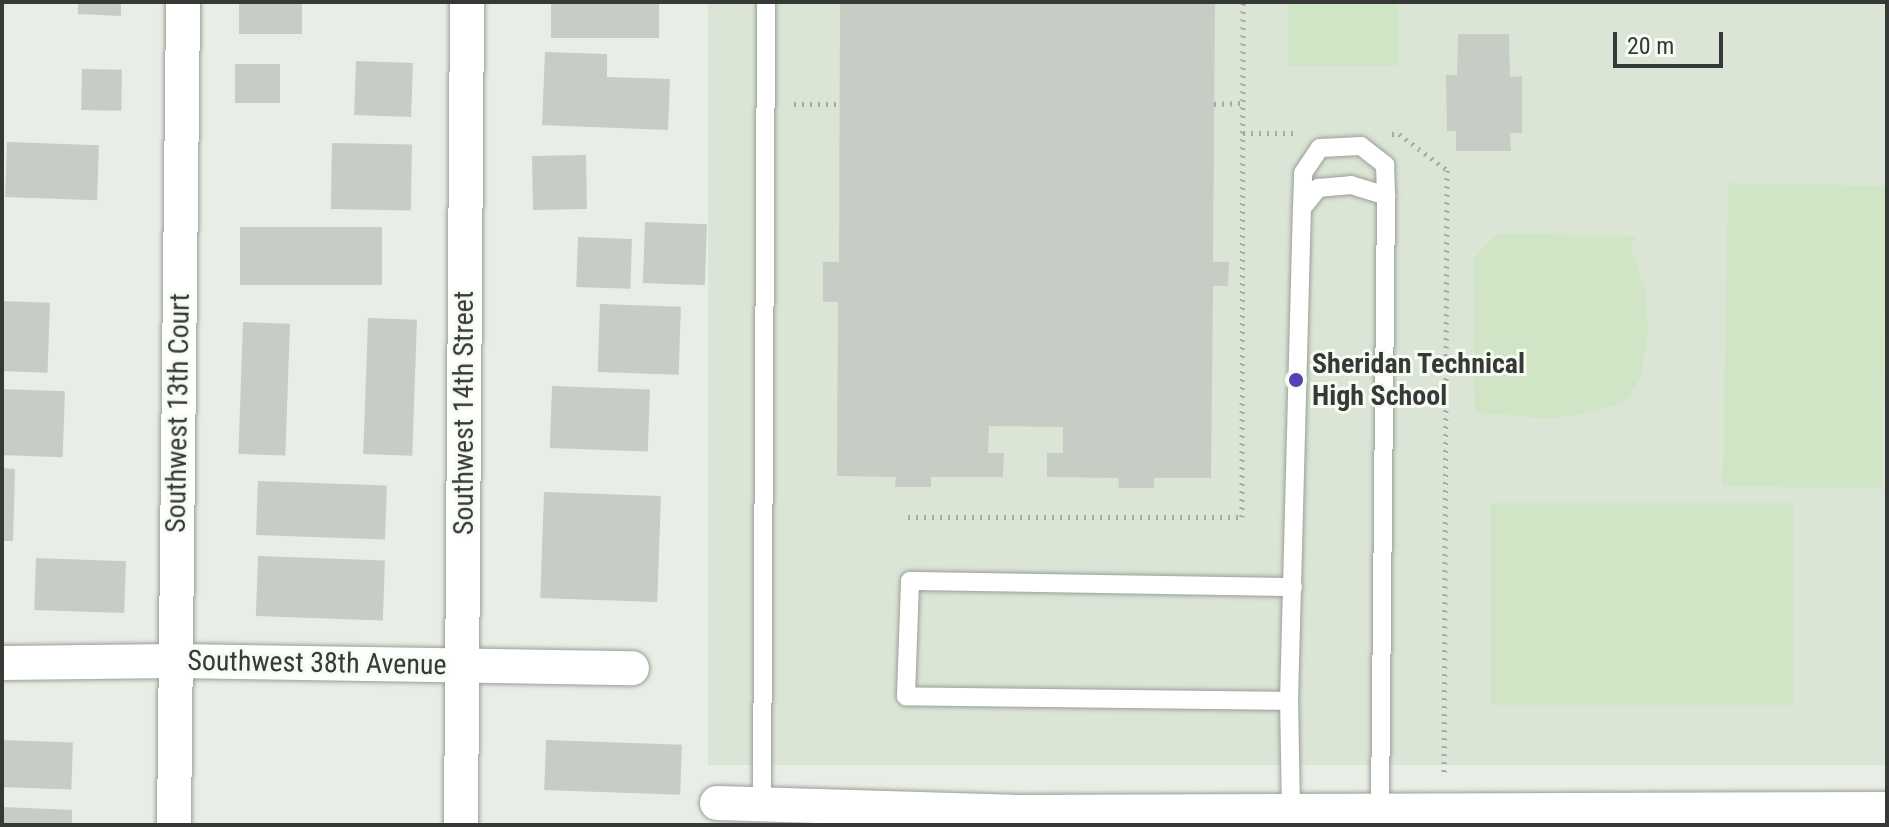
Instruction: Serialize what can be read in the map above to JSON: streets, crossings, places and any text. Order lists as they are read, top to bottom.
{
  "streets": {
    "street": ["Southwest 13th Court", "Southwest 14th Street", "Southwest 38th Avenue"]
  },
  "crossings": [
    ["Southwest 13th Court", "Southwest 38th Avenue"],
    ["Southwest 14th Street", "Southwest 38th Avenue"]
  ],
  "places": ["Sheridan Technical High School"],
  "scale_bar": "20 m"
}
